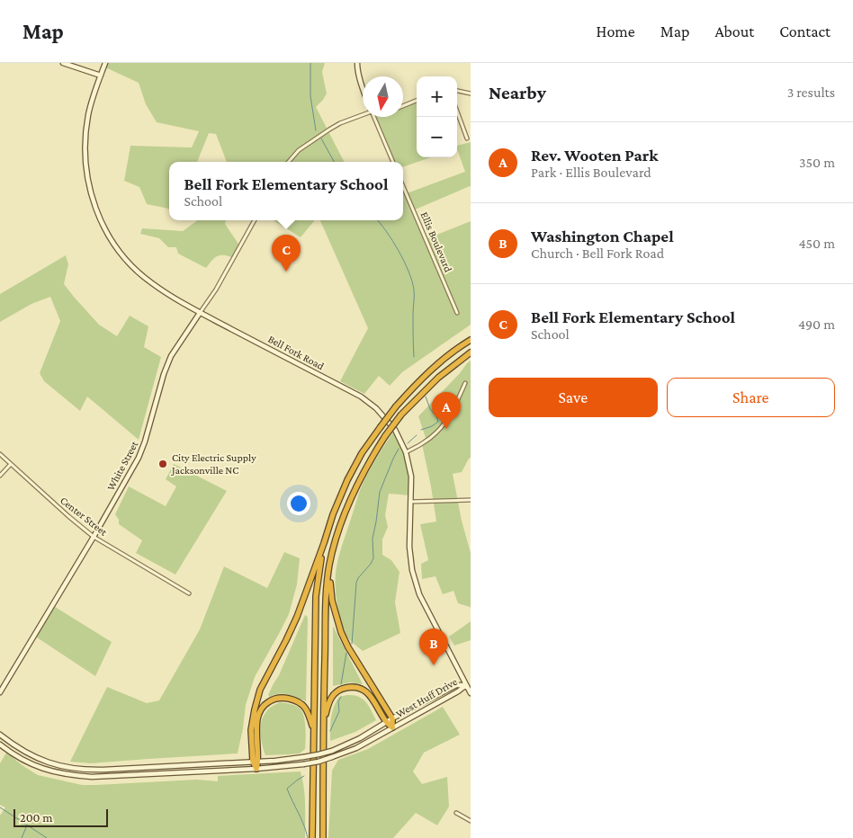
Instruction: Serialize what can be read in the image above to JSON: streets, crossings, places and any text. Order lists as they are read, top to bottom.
{
  "streets": {
    "main road": ["Bell Fork Road", "White Street", "West Huff Drive"],
    "street": ["Ellis Boulevard", "Center Street"]
  },
  "crossings": [
    ["Bell Fork Road", "White Street"],
    ["Bell Fork Road", "West Huff Drive"],
    ["White Street", "Center Street"]
  ],
  "places": ["City Electric Supply Jacksonville NC"],
  "scale_bar": "200 m",
  "north": "bottom",
  "page": {
    "header": "Map",
    "nav": [
      "Home",
      "Map",
      "About",
      "Contact"
    ],
    "heading": ["Nearby", "3 results"],
    "map_buttons": ["+", "−"],
    "list": [
      {
        "mark": "A",
        "name": "Rev. Wooten Park",
        "note": "Park · Ellis Boulevard",
        "value": "350 m"
      },
      {
        "mark": "B",
        "name": "Washington Chapel",
        "note": "Church · Bell Fork Road",
        "value": "450 m"
      },
      {
        "mark": "C",
        "name": "Bell Fork Elementary School",
        "note": "School",
        "value": "490 m"
      }
    ],
    "popup": ["Bell Fork Elementary School", "School"],
    "pins": ["C", "A", "B"],
    "buttons": ["Save", "Share"],
    "scale": "200 m"
  }
}
